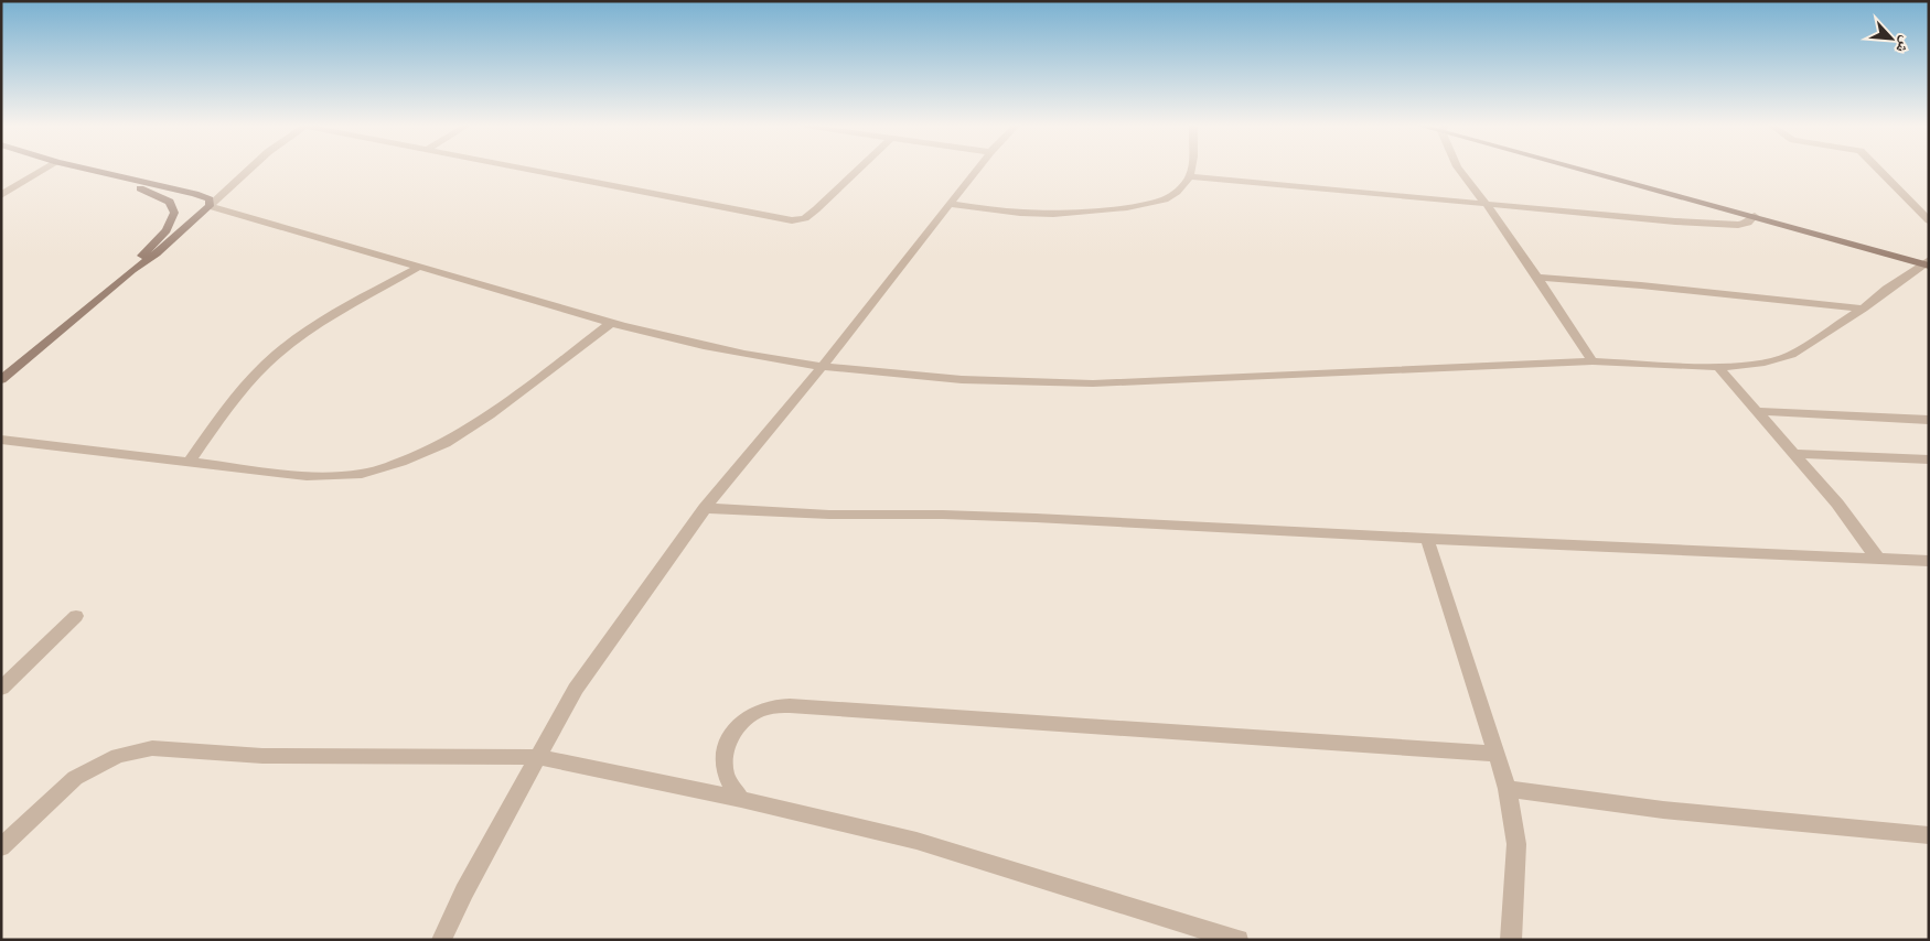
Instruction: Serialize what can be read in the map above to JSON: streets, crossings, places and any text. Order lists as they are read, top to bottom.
{
  "north": "bottom right"
}
